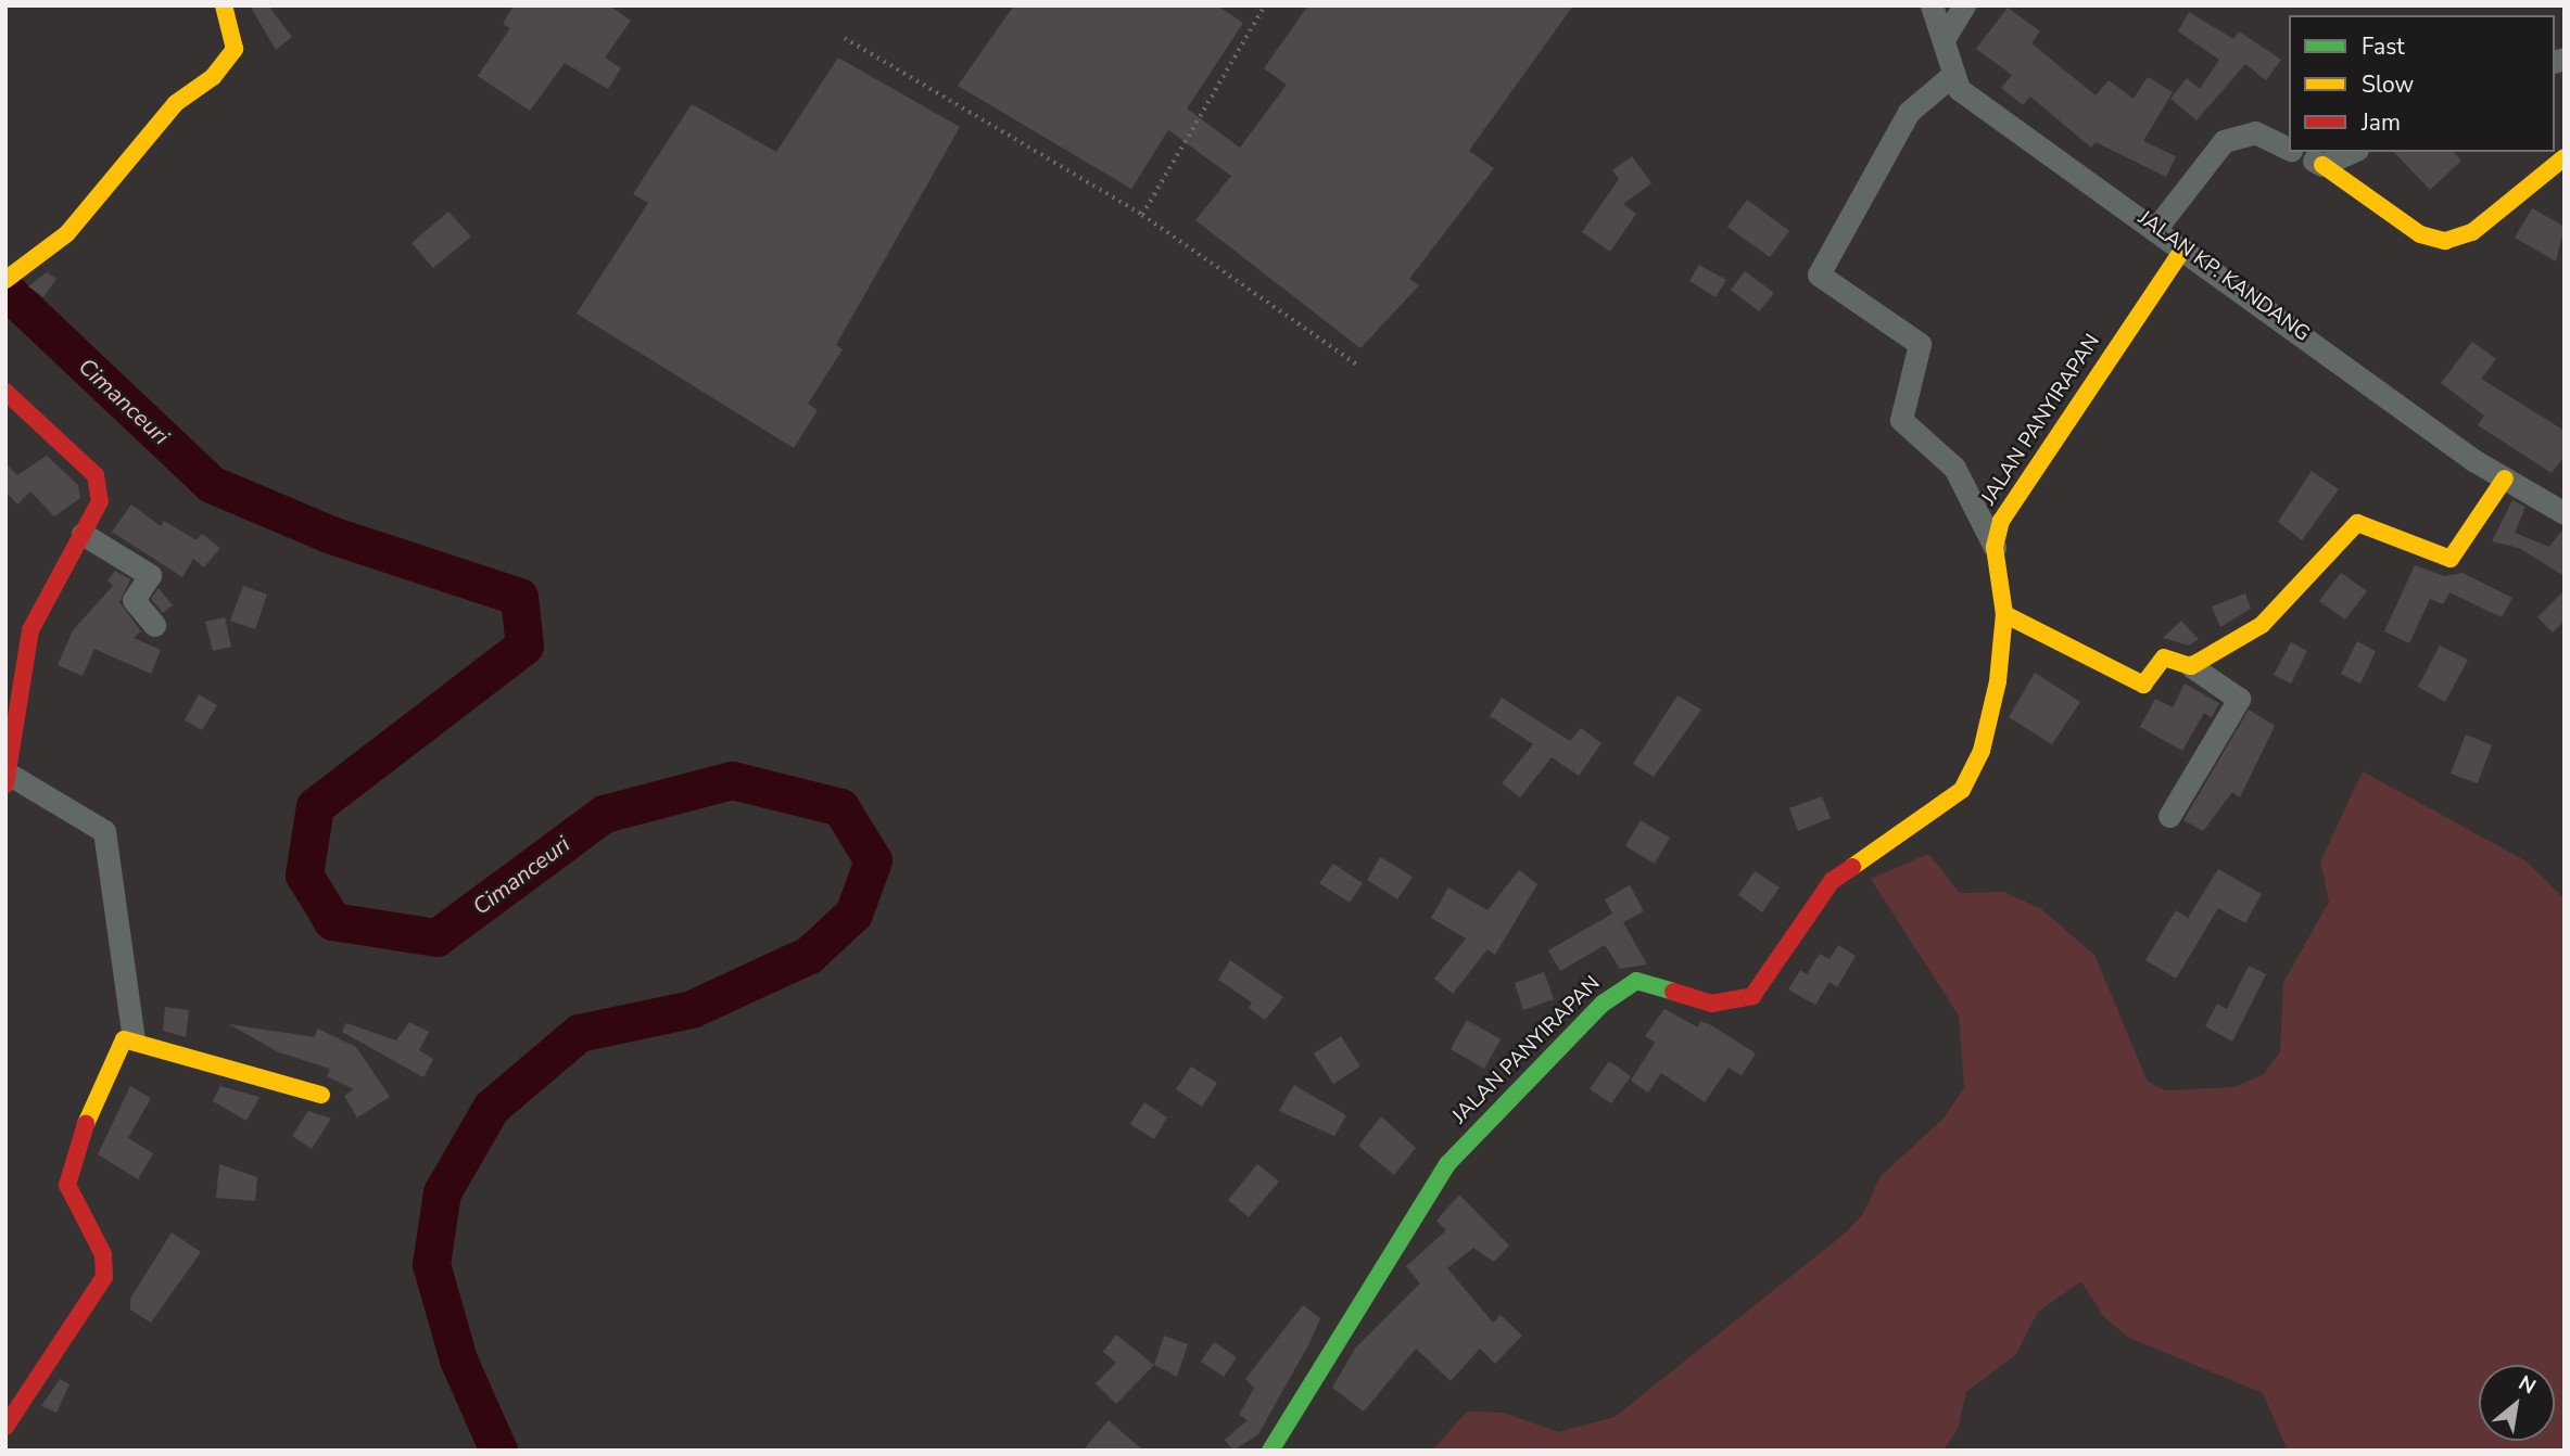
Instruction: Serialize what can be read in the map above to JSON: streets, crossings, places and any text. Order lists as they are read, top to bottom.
{
  "streets": {
    "street": ["JALAN KP. KANDANG", "JALAN PANYIRAPAN"]
  },
  "crossings": [
    ["JALAN KP. KANDANG", "JALAN PANYIRAPAN"]
  ],
  "water": ["Cimanceuri"],
  "legend": ["Fast", "Slow", "Jam"],
  "north": "top right"
}
